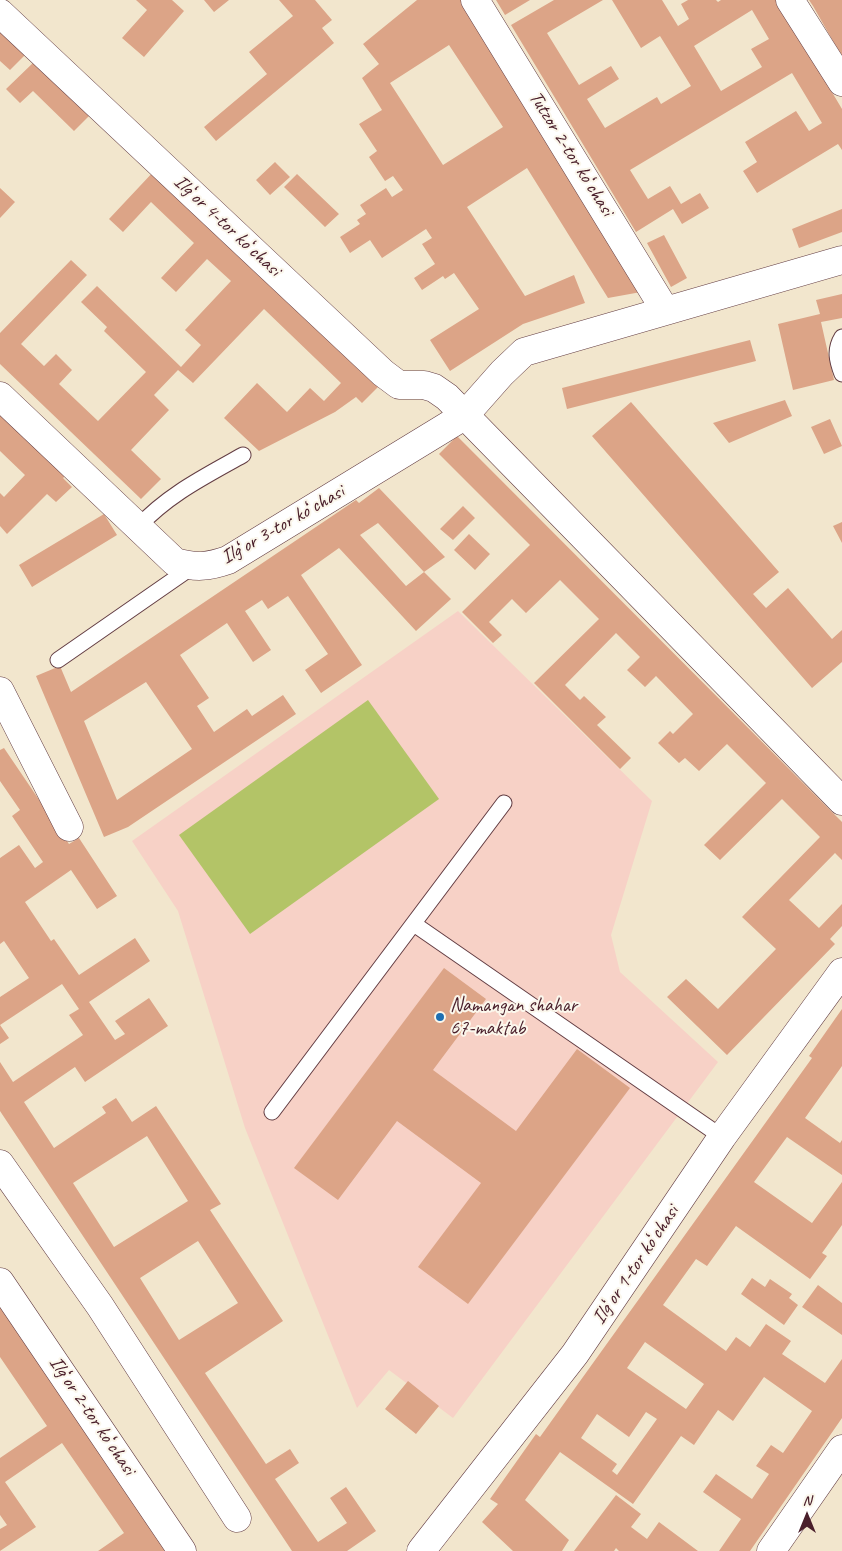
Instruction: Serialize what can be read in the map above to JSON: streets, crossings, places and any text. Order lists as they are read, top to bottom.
{
  "streets": {
    "street": [
      "Tutzor 2-tor koʻchasi",
      "Ilgʻor 4-tor koʻchasi",
      "Ilgʻor 3-tor koʻchasi",
      "Ilgʻor 1-tor koʻchasi",
      "Ilgʻor 2-tor koʻchasi"
    ]
  },
  "crossings": [
    ["Tutzor 2-tor koʻchasi", "Ilgʻor 3-tor koʻchasi"],
    ["Ilgʻor 4-tor koʻchasi", "Ilgʻor 3-tor koʻchasi"]
  ],
  "places": ["Namangan shahar 67-maktab"],
  "north": "top"
}
